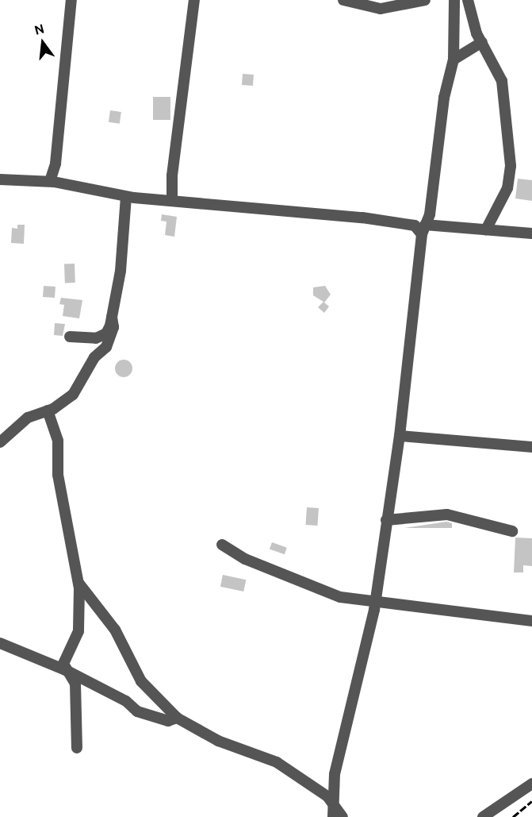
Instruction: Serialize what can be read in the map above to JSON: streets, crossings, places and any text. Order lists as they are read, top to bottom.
{
  "north": "top"
}
